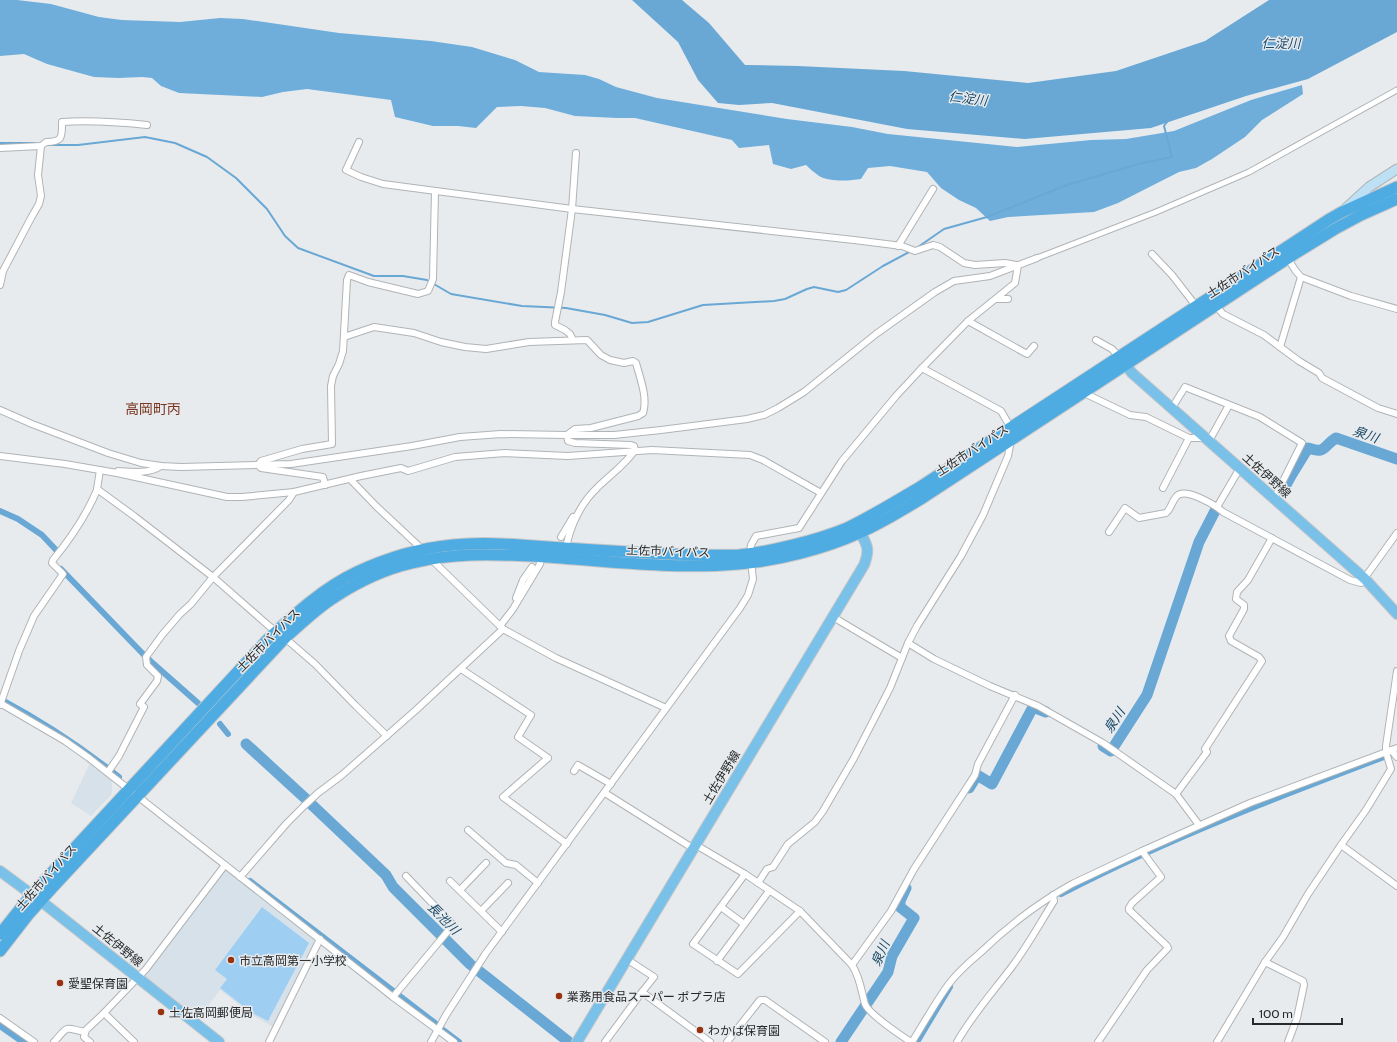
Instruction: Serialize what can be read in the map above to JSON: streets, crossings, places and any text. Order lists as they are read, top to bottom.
{
  "streets": {
    "highway": ["土佐市バイパス"],
    "main road": ["土佐伊野線"]
  },
  "crossings": [
    ["土佐市バイパス", "土佐伊野線"]
  ],
  "districts": ["高岡町丙"],
  "water": ["仁淀川", "泉川", "長池川"],
  "places": [
    "市立高岡第一小学校",
    "愛聖保育園",
    "業務用食品スーパー ポプラ店",
    "土佐高岡郵便局",
    "わかば保育園"
  ],
  "scale_bar": "100 m"
}
